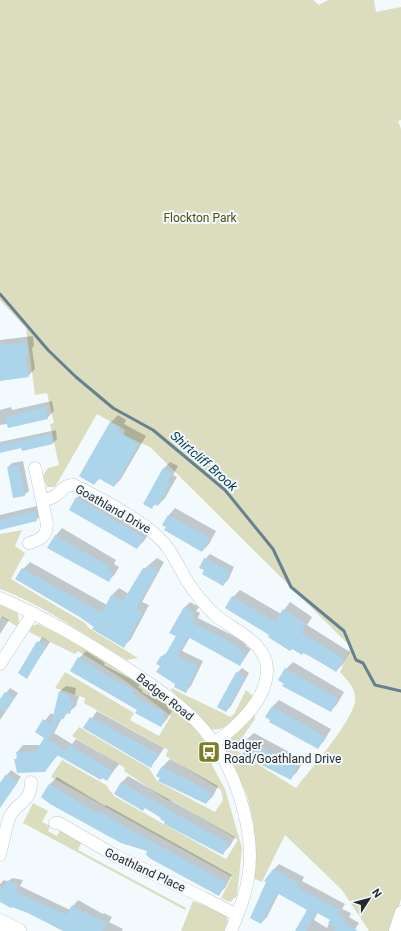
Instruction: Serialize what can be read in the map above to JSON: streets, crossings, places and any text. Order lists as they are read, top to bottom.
{
  "streets": {
    "street": ["Goathland Drive", "Badger Road", "Goathland Place"]
  },
  "crossings": [
    ["Goathland Drive", "Badger Road"],
    ["Badger Road", "Goathland Place"]
  ],
  "water": ["Shirtcliff Brook"],
  "parks": ["Flockton Park"],
  "places": {
    "bus stop": ["Badger Road/Goathland Drive"]
  },
  "north": "top right"
}
